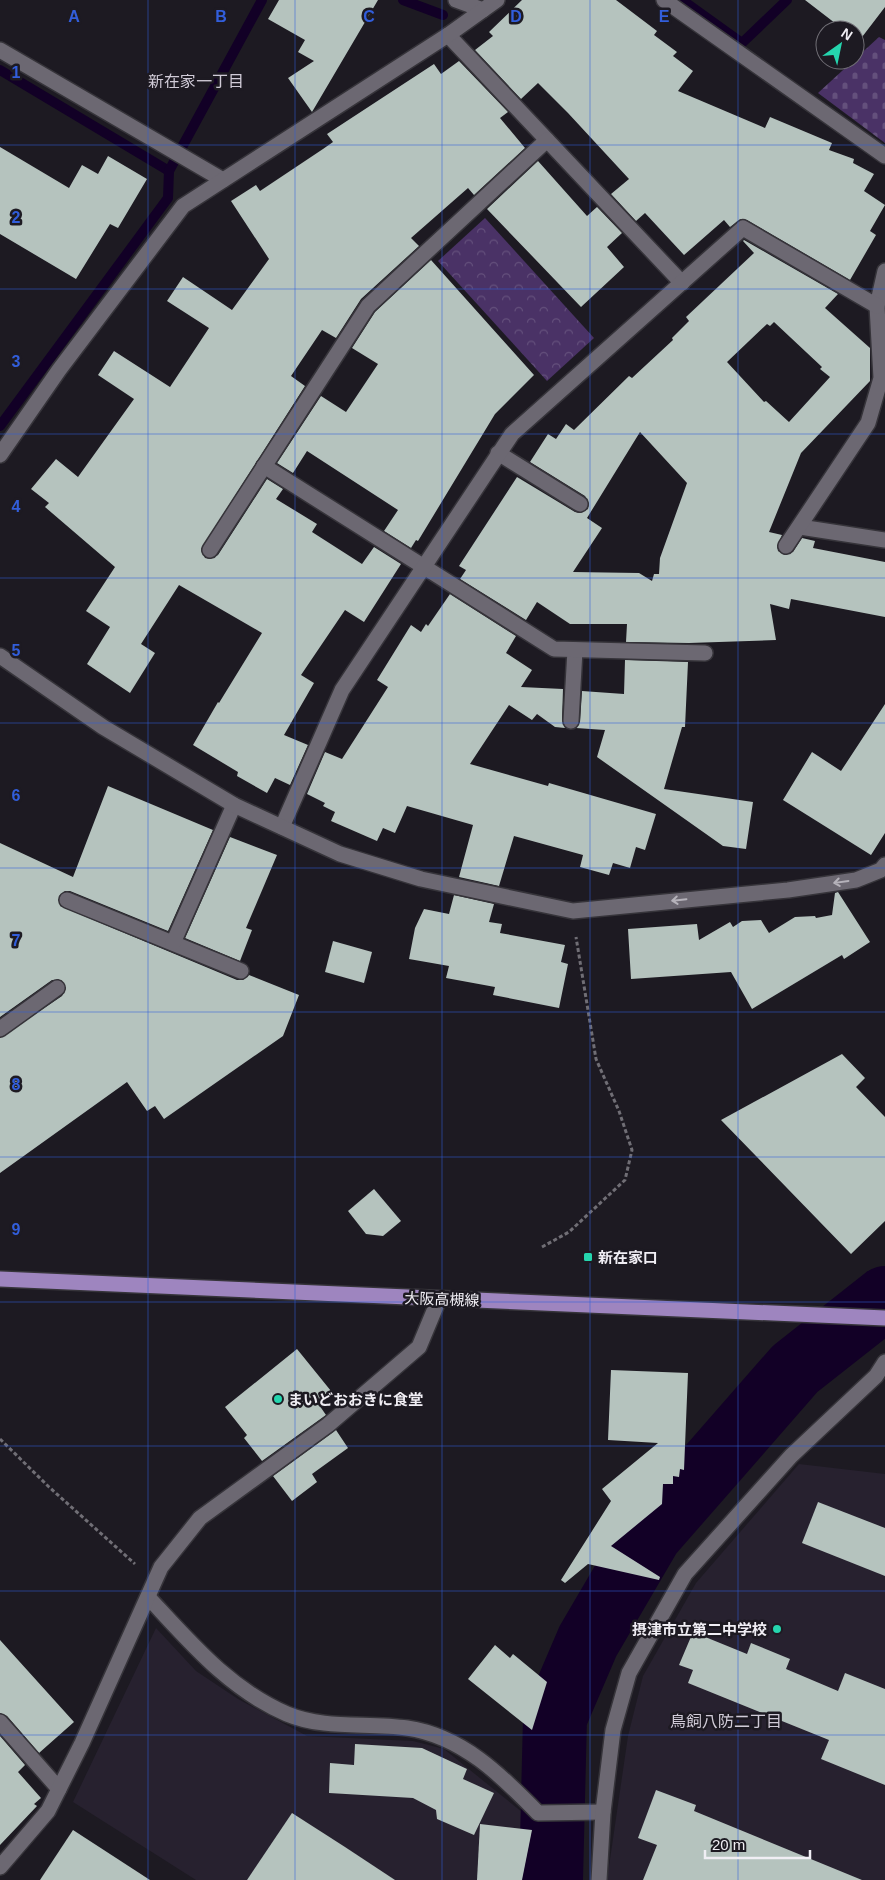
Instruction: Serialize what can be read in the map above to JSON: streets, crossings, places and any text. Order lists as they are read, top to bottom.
{
  "streets": {
    "main road": ["大阪高槻線"]
  },
  "districts": ["新在家一丁目", "鳥飼八防二丁目"],
  "places": {
    "transit": ["新在家口"],
    "other": ["まいどおおきに食堂", "摂津市立第二中学校"]
  },
  "scale_bar": "20 m",
  "north": "top right",
  "grid": {
    "columns": [
      "A",
      "B",
      "C",
      "D",
      "E"
    ],
    "rows": [
      "1",
      "2",
      "3",
      "4",
      "5",
      "6",
      "7",
      "8",
      "9"
    ]
  }
}
